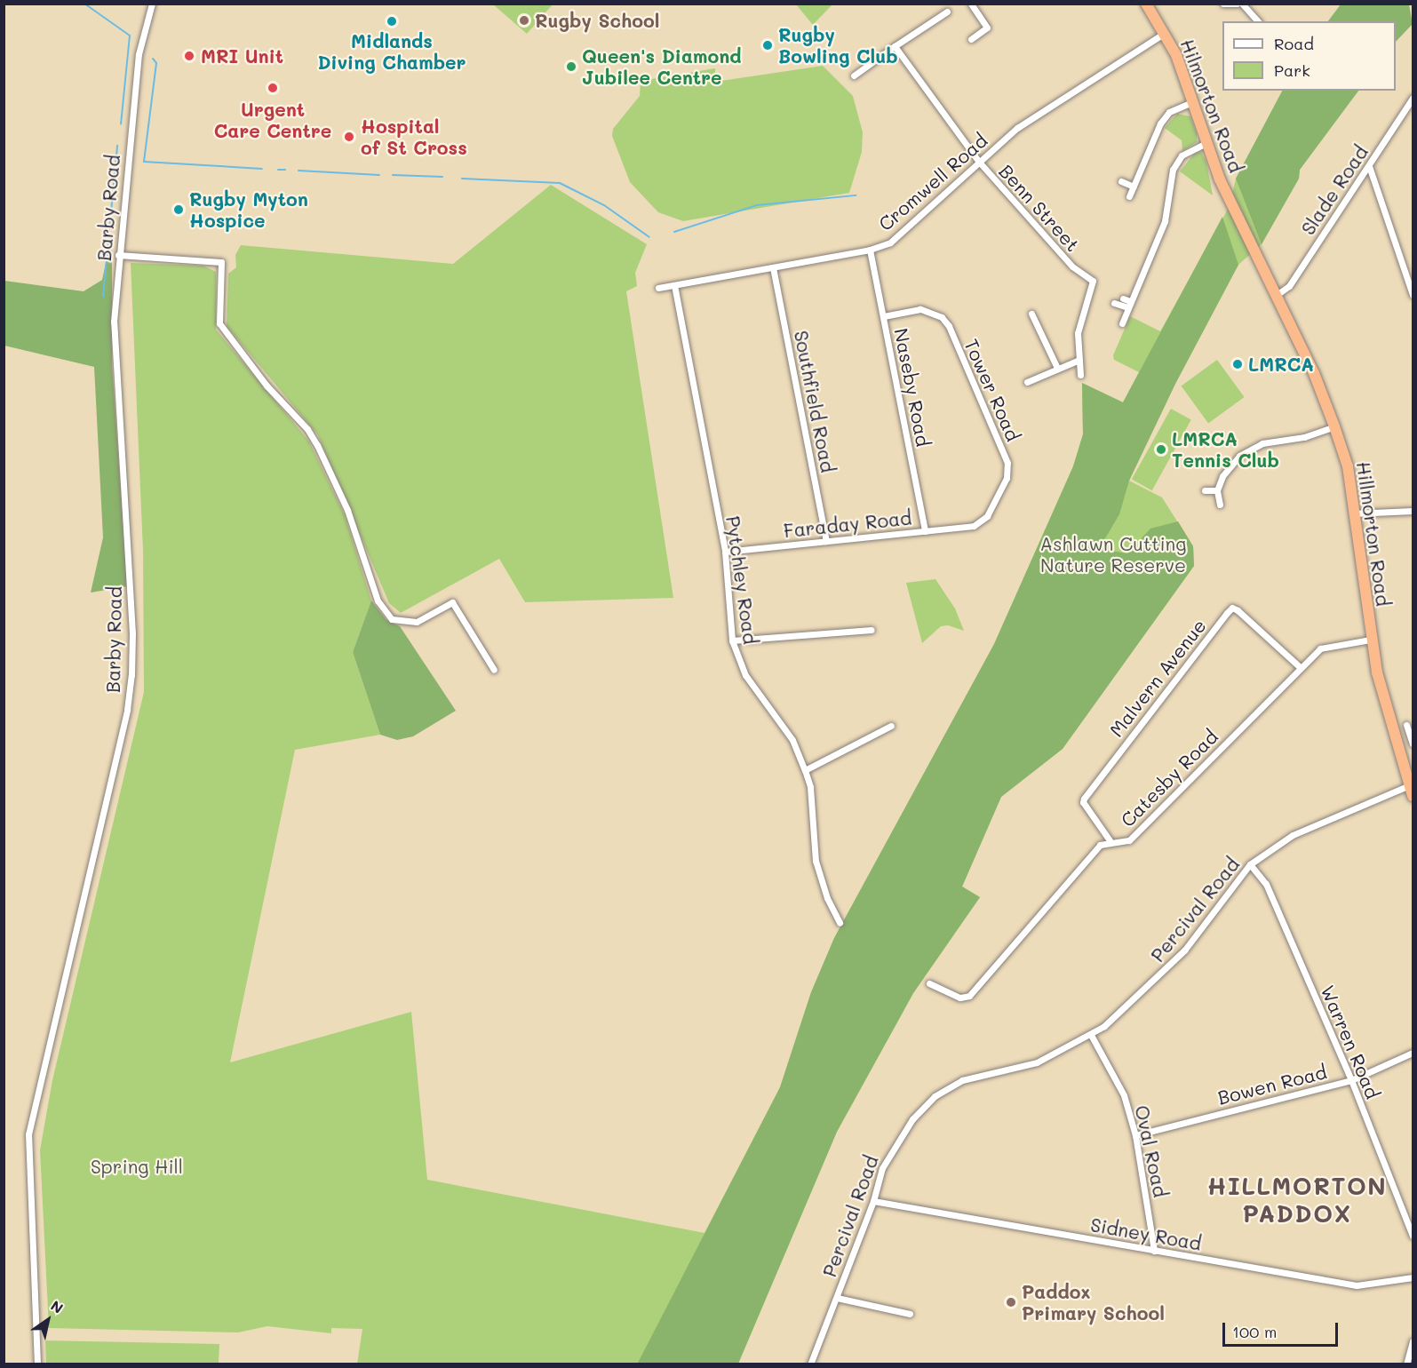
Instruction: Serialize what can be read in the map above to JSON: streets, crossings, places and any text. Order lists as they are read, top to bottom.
{
  "streets": {
    "highway": ["Hilmorton Road", "Hillmorton Road"],
    "street": [
      "Cromwell Road",
      "Slade Road",
      "Barby Road",
      "Benn Street",
      "Naseby Road",
      "Tower Road",
      "Southfield Road",
      "Faraday Road",
      "Pytchley Road",
      "Malvern Avenue",
      "Catesby Road",
      "Percival Road",
      "Warren Road",
      "Bowen Road",
      "Oval Road",
      "Sidney Road"
    ]
  },
  "crossings": [
    ["Hilmorton Road", "Cromwell Road"],
    ["Hilmorton Road", "Hillmorton Road"],
    ["Cromwell Road", "Benn Street"],
    ["Cromwell Road", "Naseby Road"],
    ["Cromwell Road", "Southfield Road"],
    ["Cromwell Road", "Pytchley Road"],
    ["Slade Road", "Hillmorton Road"],
    ["Naseby Road", "Tower Road"],
    ["Naseby Road", "Faraday Road"],
    ["Tower Road", "Faraday Road"],
    ["Southfield Road", "Faraday Road"],
    ["Faraday Road", "Pytchley Road"],
    ["Hillmorton Road", "Catesby Road"],
    ["Hillmorton Road", "Percival Road"],
    ["Malvern Avenue", "Catesby Road"],
    ["Percival Road", "Warren Road"],
    ["Percival Road", "Oval Road"],
    ["Percival Road", "Sidney Road"],
    ["Warren Road", "Bowen Road"],
    ["Bowen Road", "Oval Road"],
    ["Oval Road", "Sidney Road"]
  ],
  "districts": ["HILLMORTON PADDOX"],
  "parks": ["Ashlawn Cutting Nature Reserve", "Spring Hill"],
  "places": [
    "Rugby School",
    "Midlands Diving Chamber",
    "Rugby Bowling Club",
    "MRI Unit",
    "Queen's Diamond Jubilee Centre",
    "Urgent Care Centre",
    "Hospital of St Cross",
    "Rugby Myton Hospice",
    "LMRCA",
    "LMRCA Tennis Club",
    "Paddox Primary School"
  ],
  "legend": ["Road", "Park"],
  "scale_bar": "100 m",
  "north": "top right"
}
